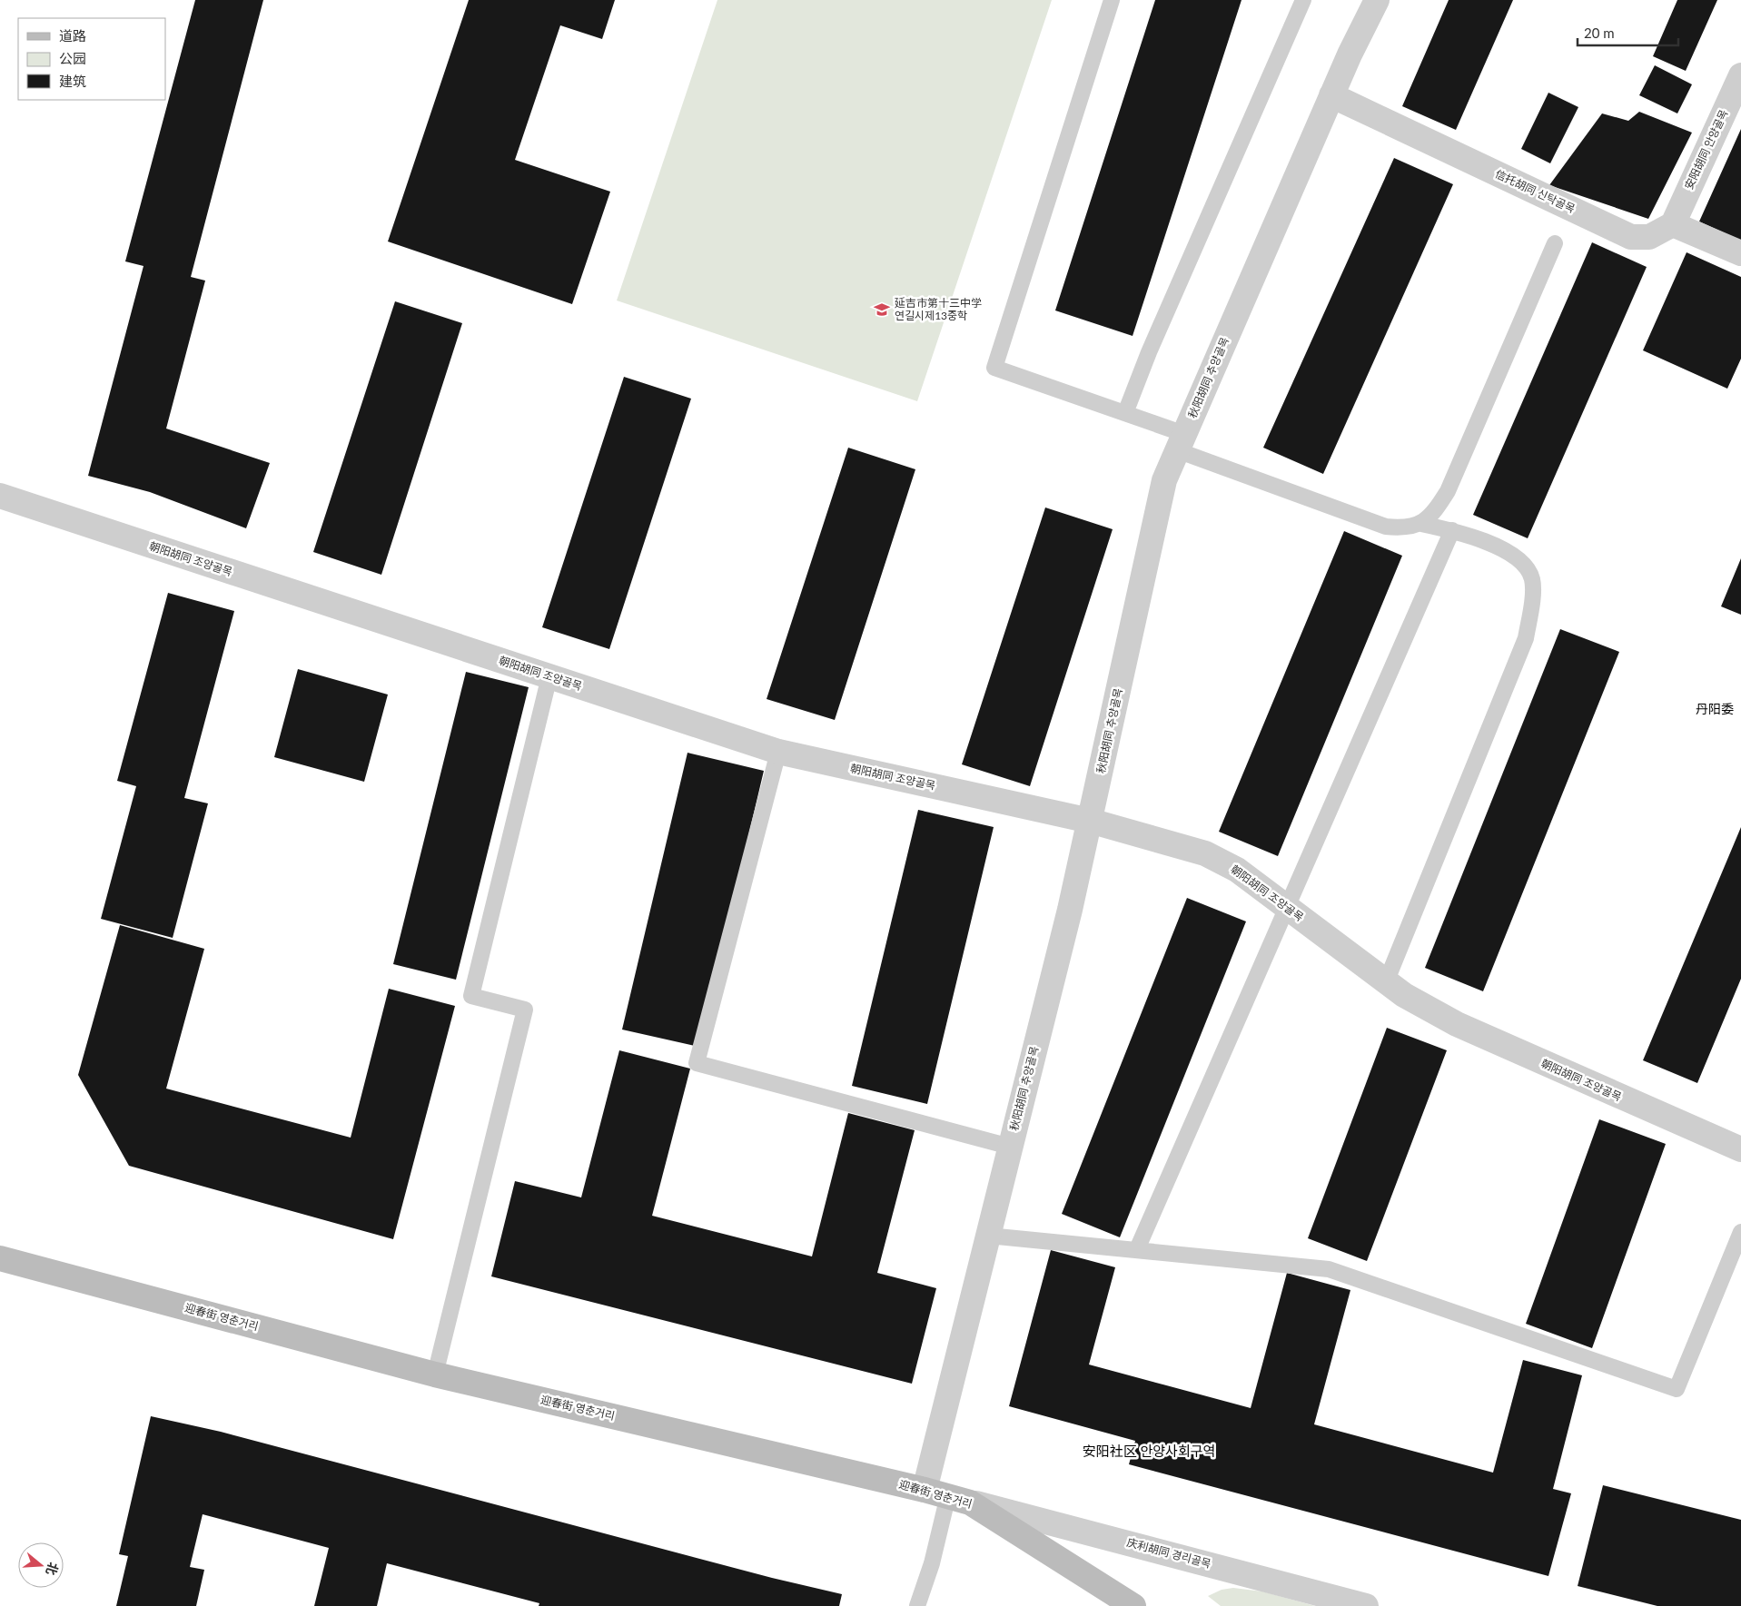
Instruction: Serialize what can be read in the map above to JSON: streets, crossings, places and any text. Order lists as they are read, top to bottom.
{
  "streets": {
    "street": [
      "安阳胡同 안양골목",
      "信托胡同 신탁골목",
      "秋阳胡同 추양골목",
      "朝阳胡同 조양골목",
      "迎春街 영춘거리",
      "庆利胡同 경리골목"
    ]
  },
  "crossings": [
    ["安阳胡同 안양골목", "信托胡同 신탁골목"],
    ["信托胡同 신탁골목", "秋阳胡同 추양골목"],
    ["秋阳胡同 추양골목", "朝阳胡同 조양골목"],
    ["秋阳胡同 추양골목", "迎春街 영춘거리"],
    ["迎春街 영춘거리", "庆利胡同 경리골목"]
  ],
  "districts": ["丹阳委", "安阳社区 안양사회구역"],
  "places": {
    "school or university": ["延吉市第十三中学 연길시제13중학"]
  },
  "legend": ["道路", "公园", "建筑"],
  "scale_bar": "20 m",
  "north": "right"
}
